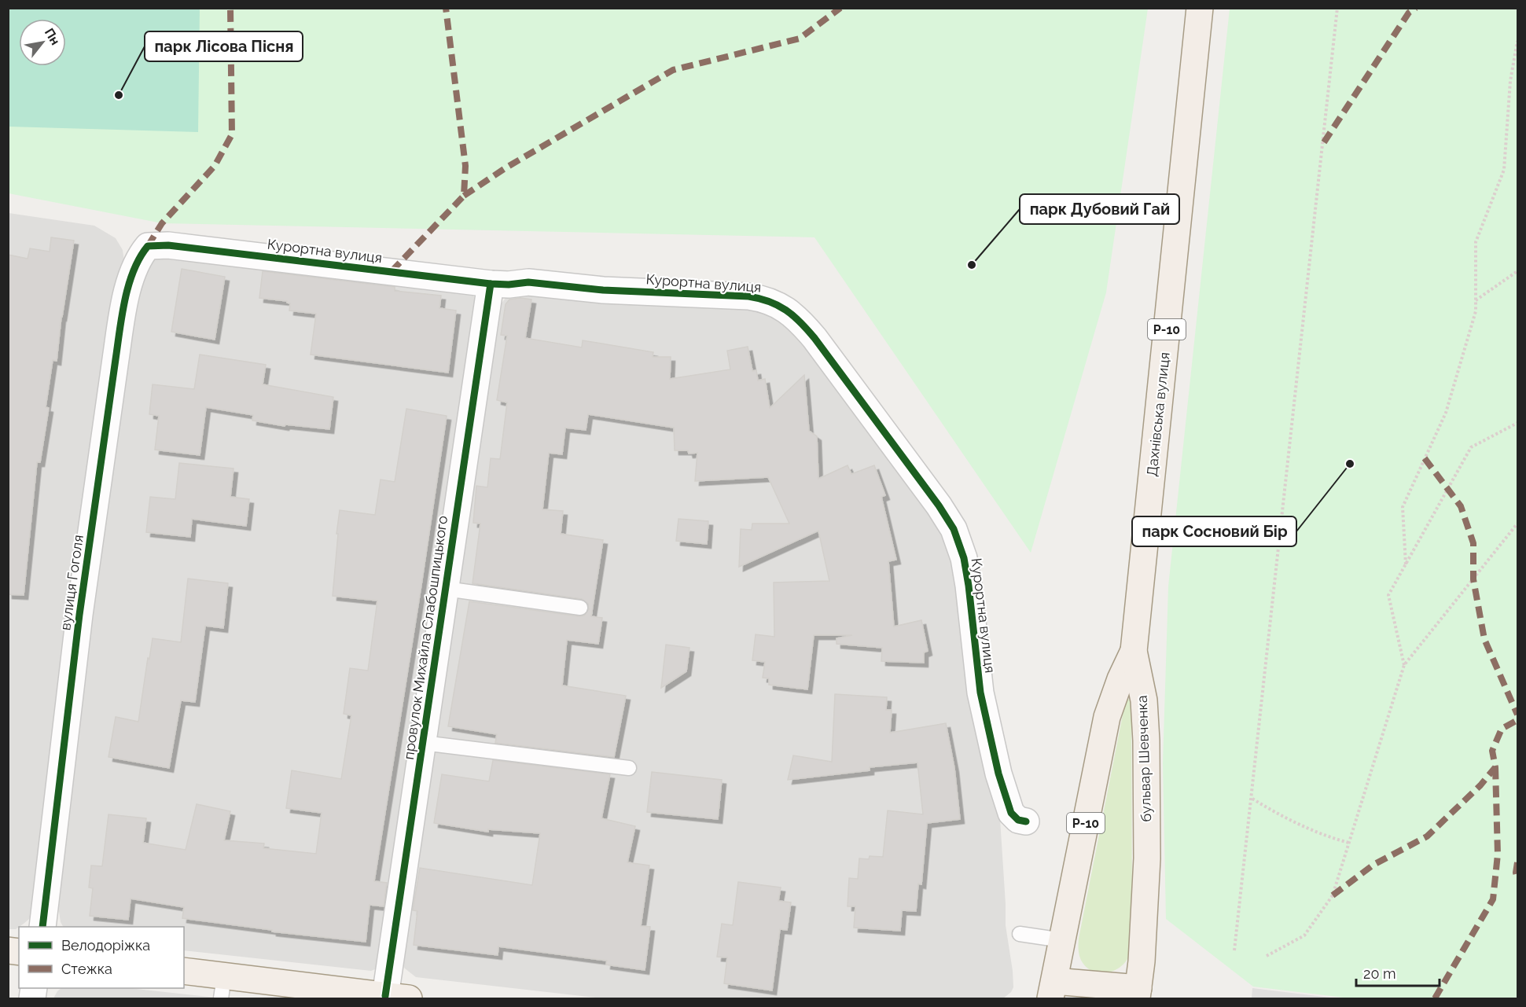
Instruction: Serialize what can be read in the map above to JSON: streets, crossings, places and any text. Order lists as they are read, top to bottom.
{
  "streets": {
    "main road": ["Р-10", "Дахнівська вулиця", "бульвар Шевченка"],
    "street": ["Курортна вулиця", "вулиця Гоголя", "провулок Михайла Слабошпицького"]
  },
  "crossings": [
    ["Курортна вулиця", "вулиця Гоголя"],
    ["Курортна вулиця", "провулок Михайла Слабошпицького"],
    ["Дахнівська вулиця", "бульвар Шевченка"]
  ],
  "places": ["парк Лісова Пісня", "парк Дубовий Гай", "парк Сосновий Бір"],
  "legend": ["Велодоріжка", "Стежка"],
  "scale_bar": "20 m",
  "north": "top right"
}
